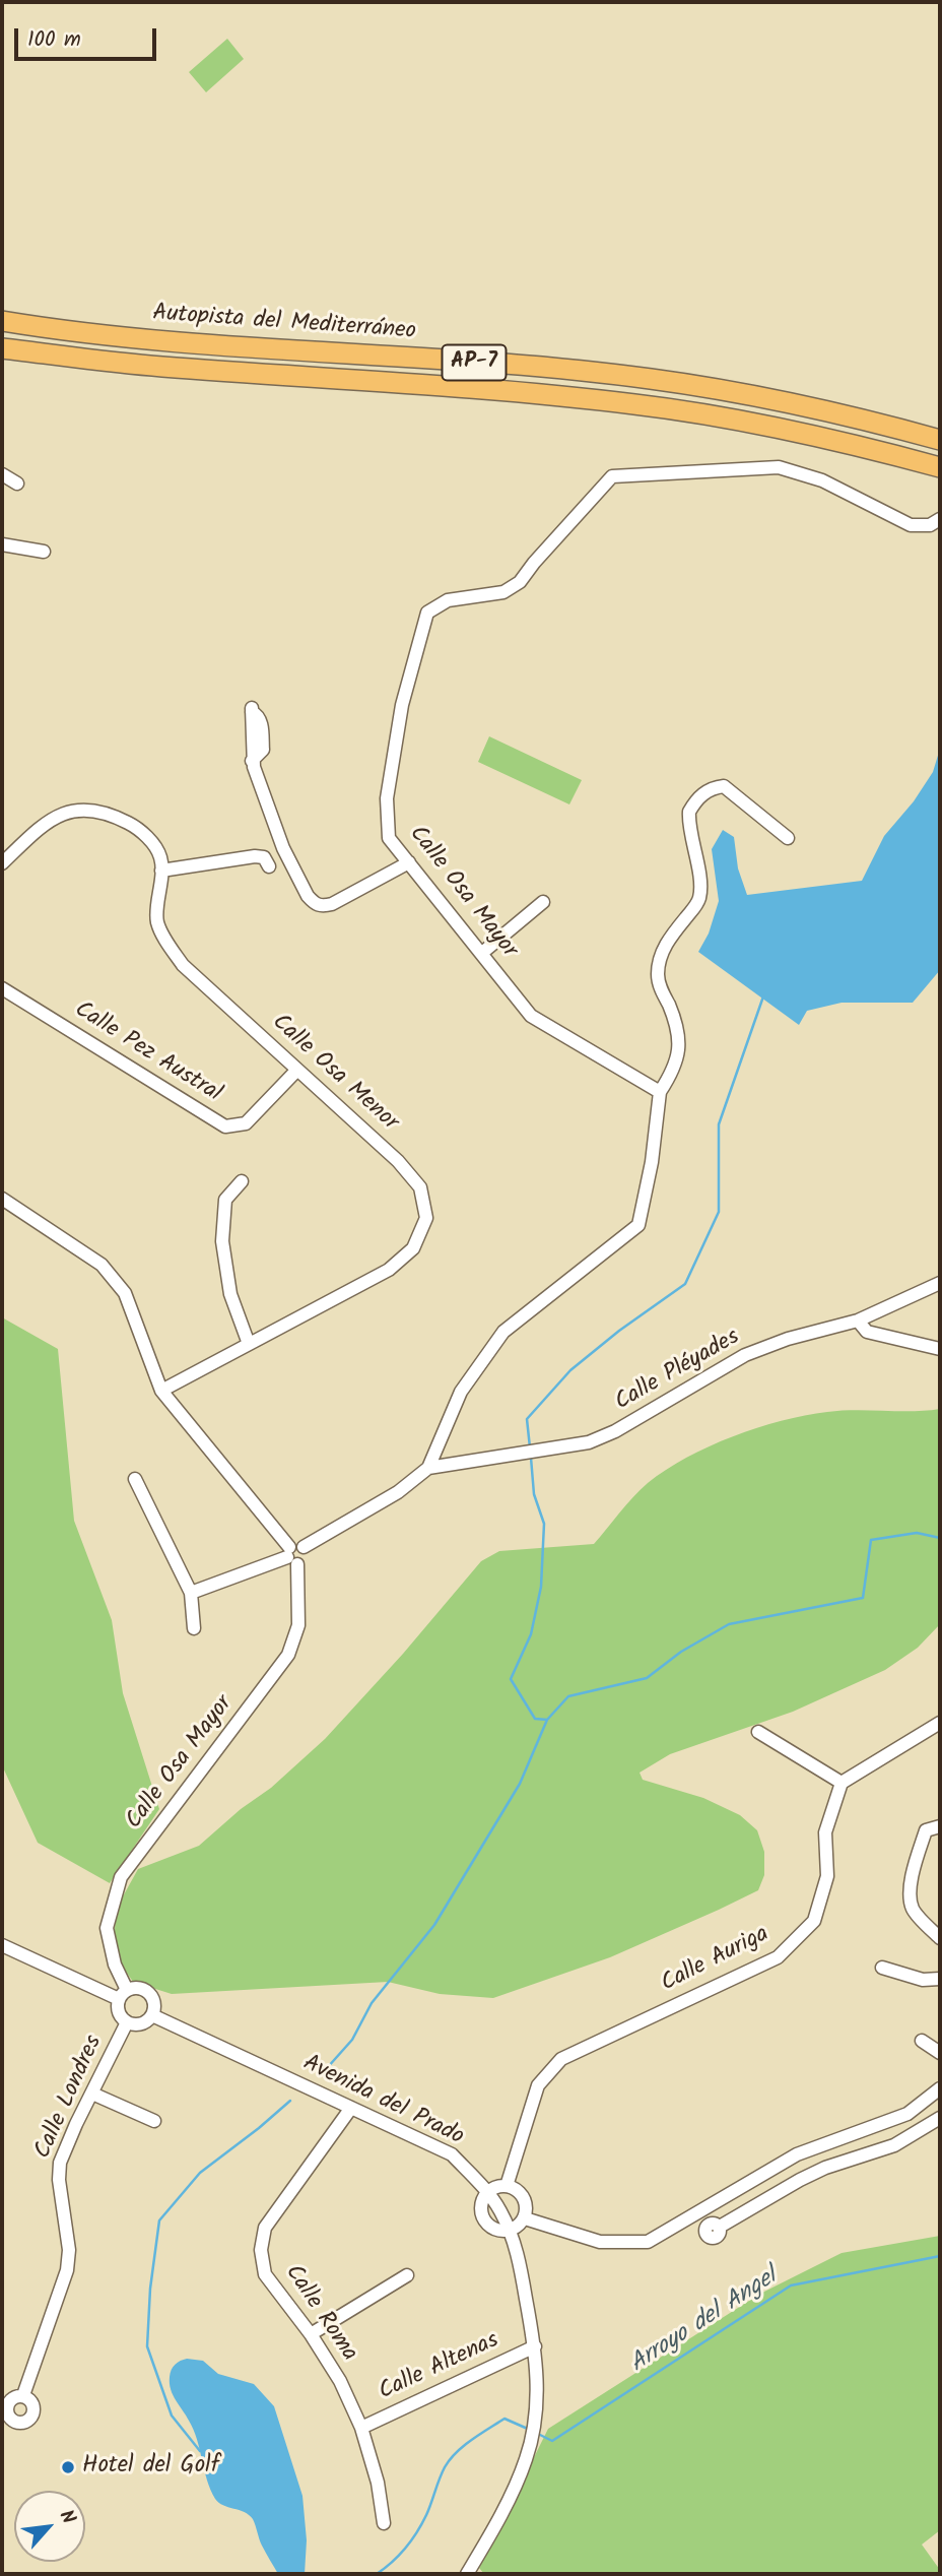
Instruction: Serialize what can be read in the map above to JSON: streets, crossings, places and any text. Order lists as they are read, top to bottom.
{
  "streets": {
    "highway": ["Autopista del Mediterráneo", "AP-7"],
    "street": [
      "Calle Osa Mayor",
      "Calle Pez Austral",
      "Calle Osa Menor",
      "Calle Pléyades",
      "Calle Auriga",
      "Calle Londres",
      "Avenida del Prado",
      "Calle Roma",
      "Calle Altenas"
    ]
  },
  "crossings": [
    ["Calle Osa Mayor", "Calle Londres"],
    ["Calle Osa Mayor", "Avenida del Prado"],
    ["Calle Pez Austral", "Calle Osa Menor"],
    ["Calle Londres", "Avenida del Prado"],
    ["Avenida del Prado", "Calle Roma"],
    ["Avenida del Prado", "Calle Altenas"],
    ["Calle Roma", "Calle Altenas"]
  ],
  "water": ["Arroyo del Angel"],
  "places": ["Hotel del Golf"],
  "scale_bar": "100 m",
  "north": "top right"
}
